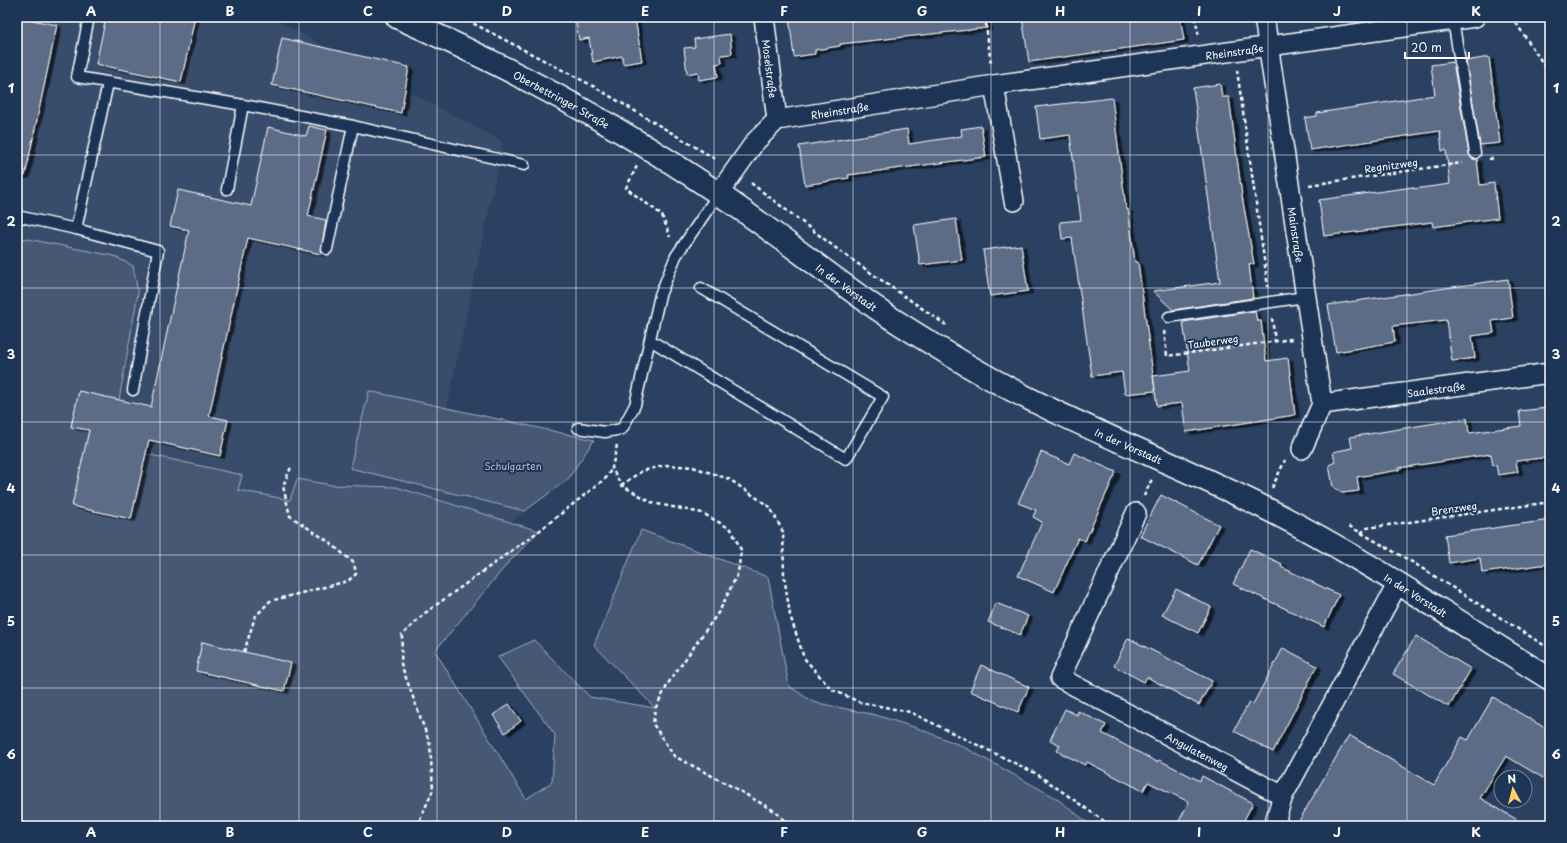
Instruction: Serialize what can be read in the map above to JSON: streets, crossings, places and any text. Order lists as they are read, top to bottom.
{
  "streets": {
    "street": [
      "Rheinstraße",
      "Moselstraße",
      "Oberbettringer Straße",
      "Mainstraße",
      "In der Vorstadt",
      "Saalestraße",
      "Angulatenweg"
    ],
    "path": ["Regnitzweg", "Tauberweg", "Brenzweg"]
  },
  "crossings": [
    ["Rheinstraße", "Moselstraße"],
    ["Rheinstraße", "Mainstraße"],
    ["Oberbettringer Straße", "In der Vorstadt"],
    ["Regnitzweg", "Mainstraße"],
    ["Mainstraße", "Tauberweg"],
    ["Mainstraße", "Saalestraße"]
  ],
  "parks": ["Schulgarten"],
  "scale_bar": "20 m",
  "north": "top",
  "grid": {
    "columns": [
      "A",
      "B",
      "C",
      "D",
      "E",
      "F",
      "G",
      "H",
      "I",
      "J",
      "K"
    ],
    "rows": [
      "1",
      "2",
      "3",
      "4",
      "5",
      "6"
    ]
  }
}
